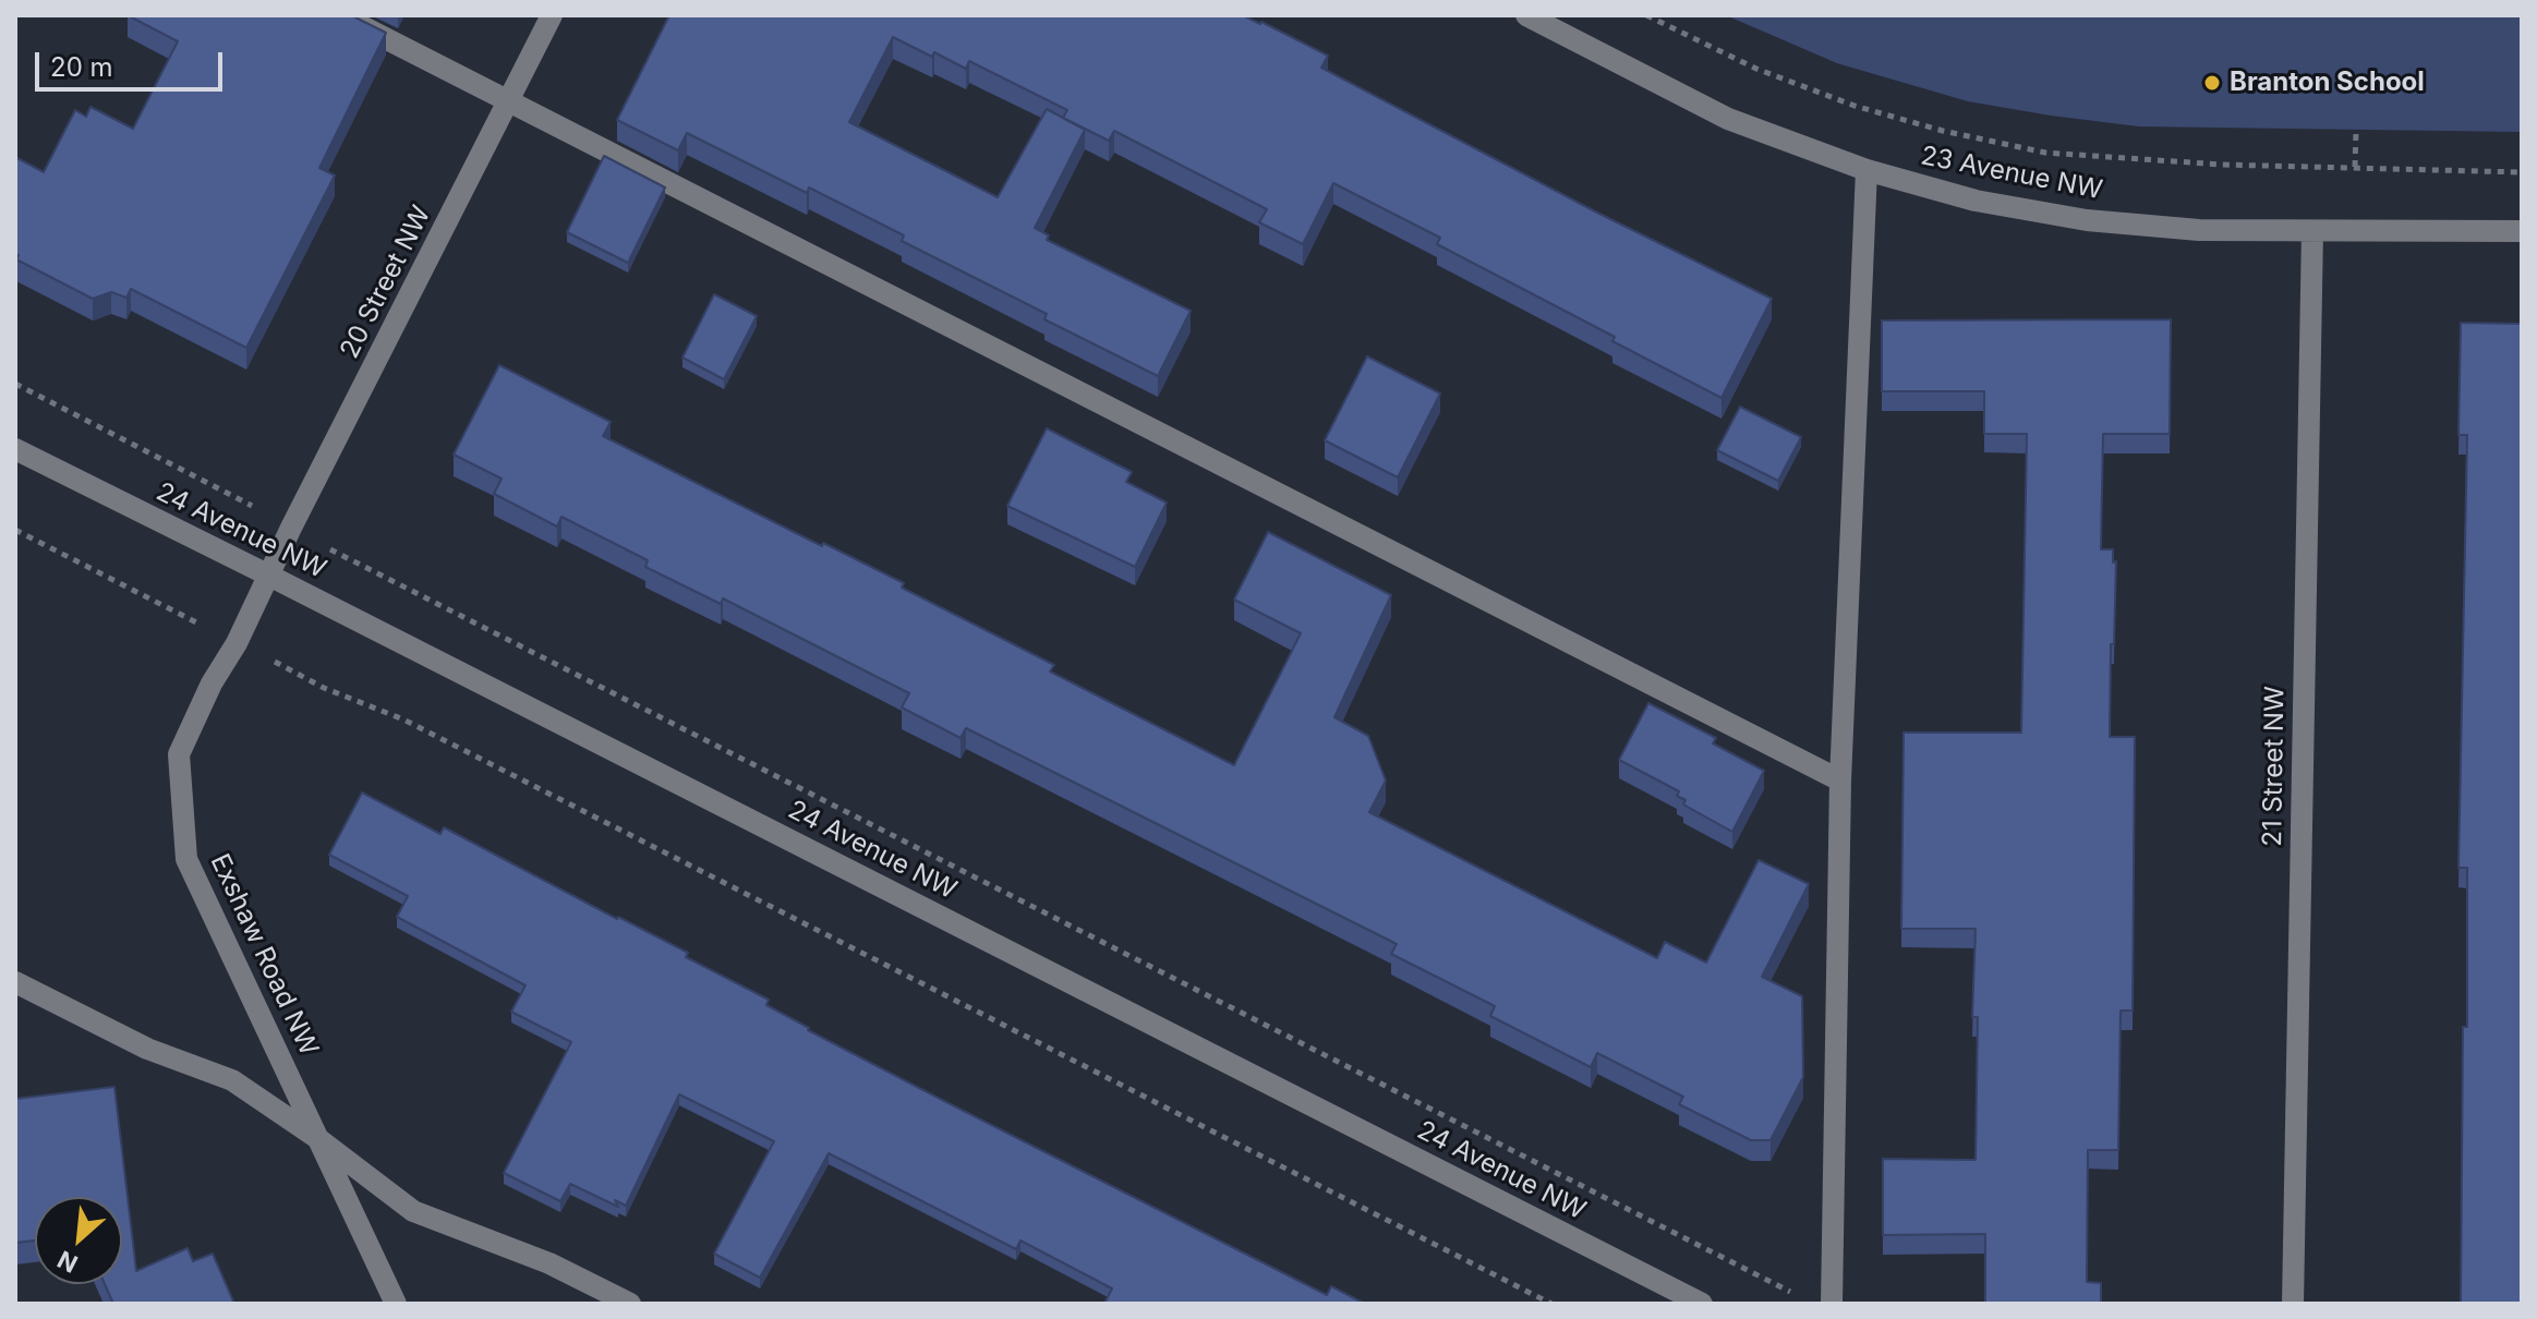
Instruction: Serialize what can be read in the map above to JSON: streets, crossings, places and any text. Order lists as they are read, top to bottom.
{
  "streets": {
    "street": [
      "23 Avenue NW",
      "20 Street NW",
      "24 Avenue NW",
      "21 Street NW",
      "Exshaw Road NW"
    ]
  },
  "crossings": [
    ["23 Avenue NW", "21 Street NW"],
    ["20 Street NW", "24 Avenue NW"],
    ["20 Street NW", "Exshaw Road NW"],
    ["24 Avenue NW", "Exshaw Road NW"]
  ],
  "places": ["Branton School"],
  "scale_bar": "20 m",
  "north": "bottom left"
}
